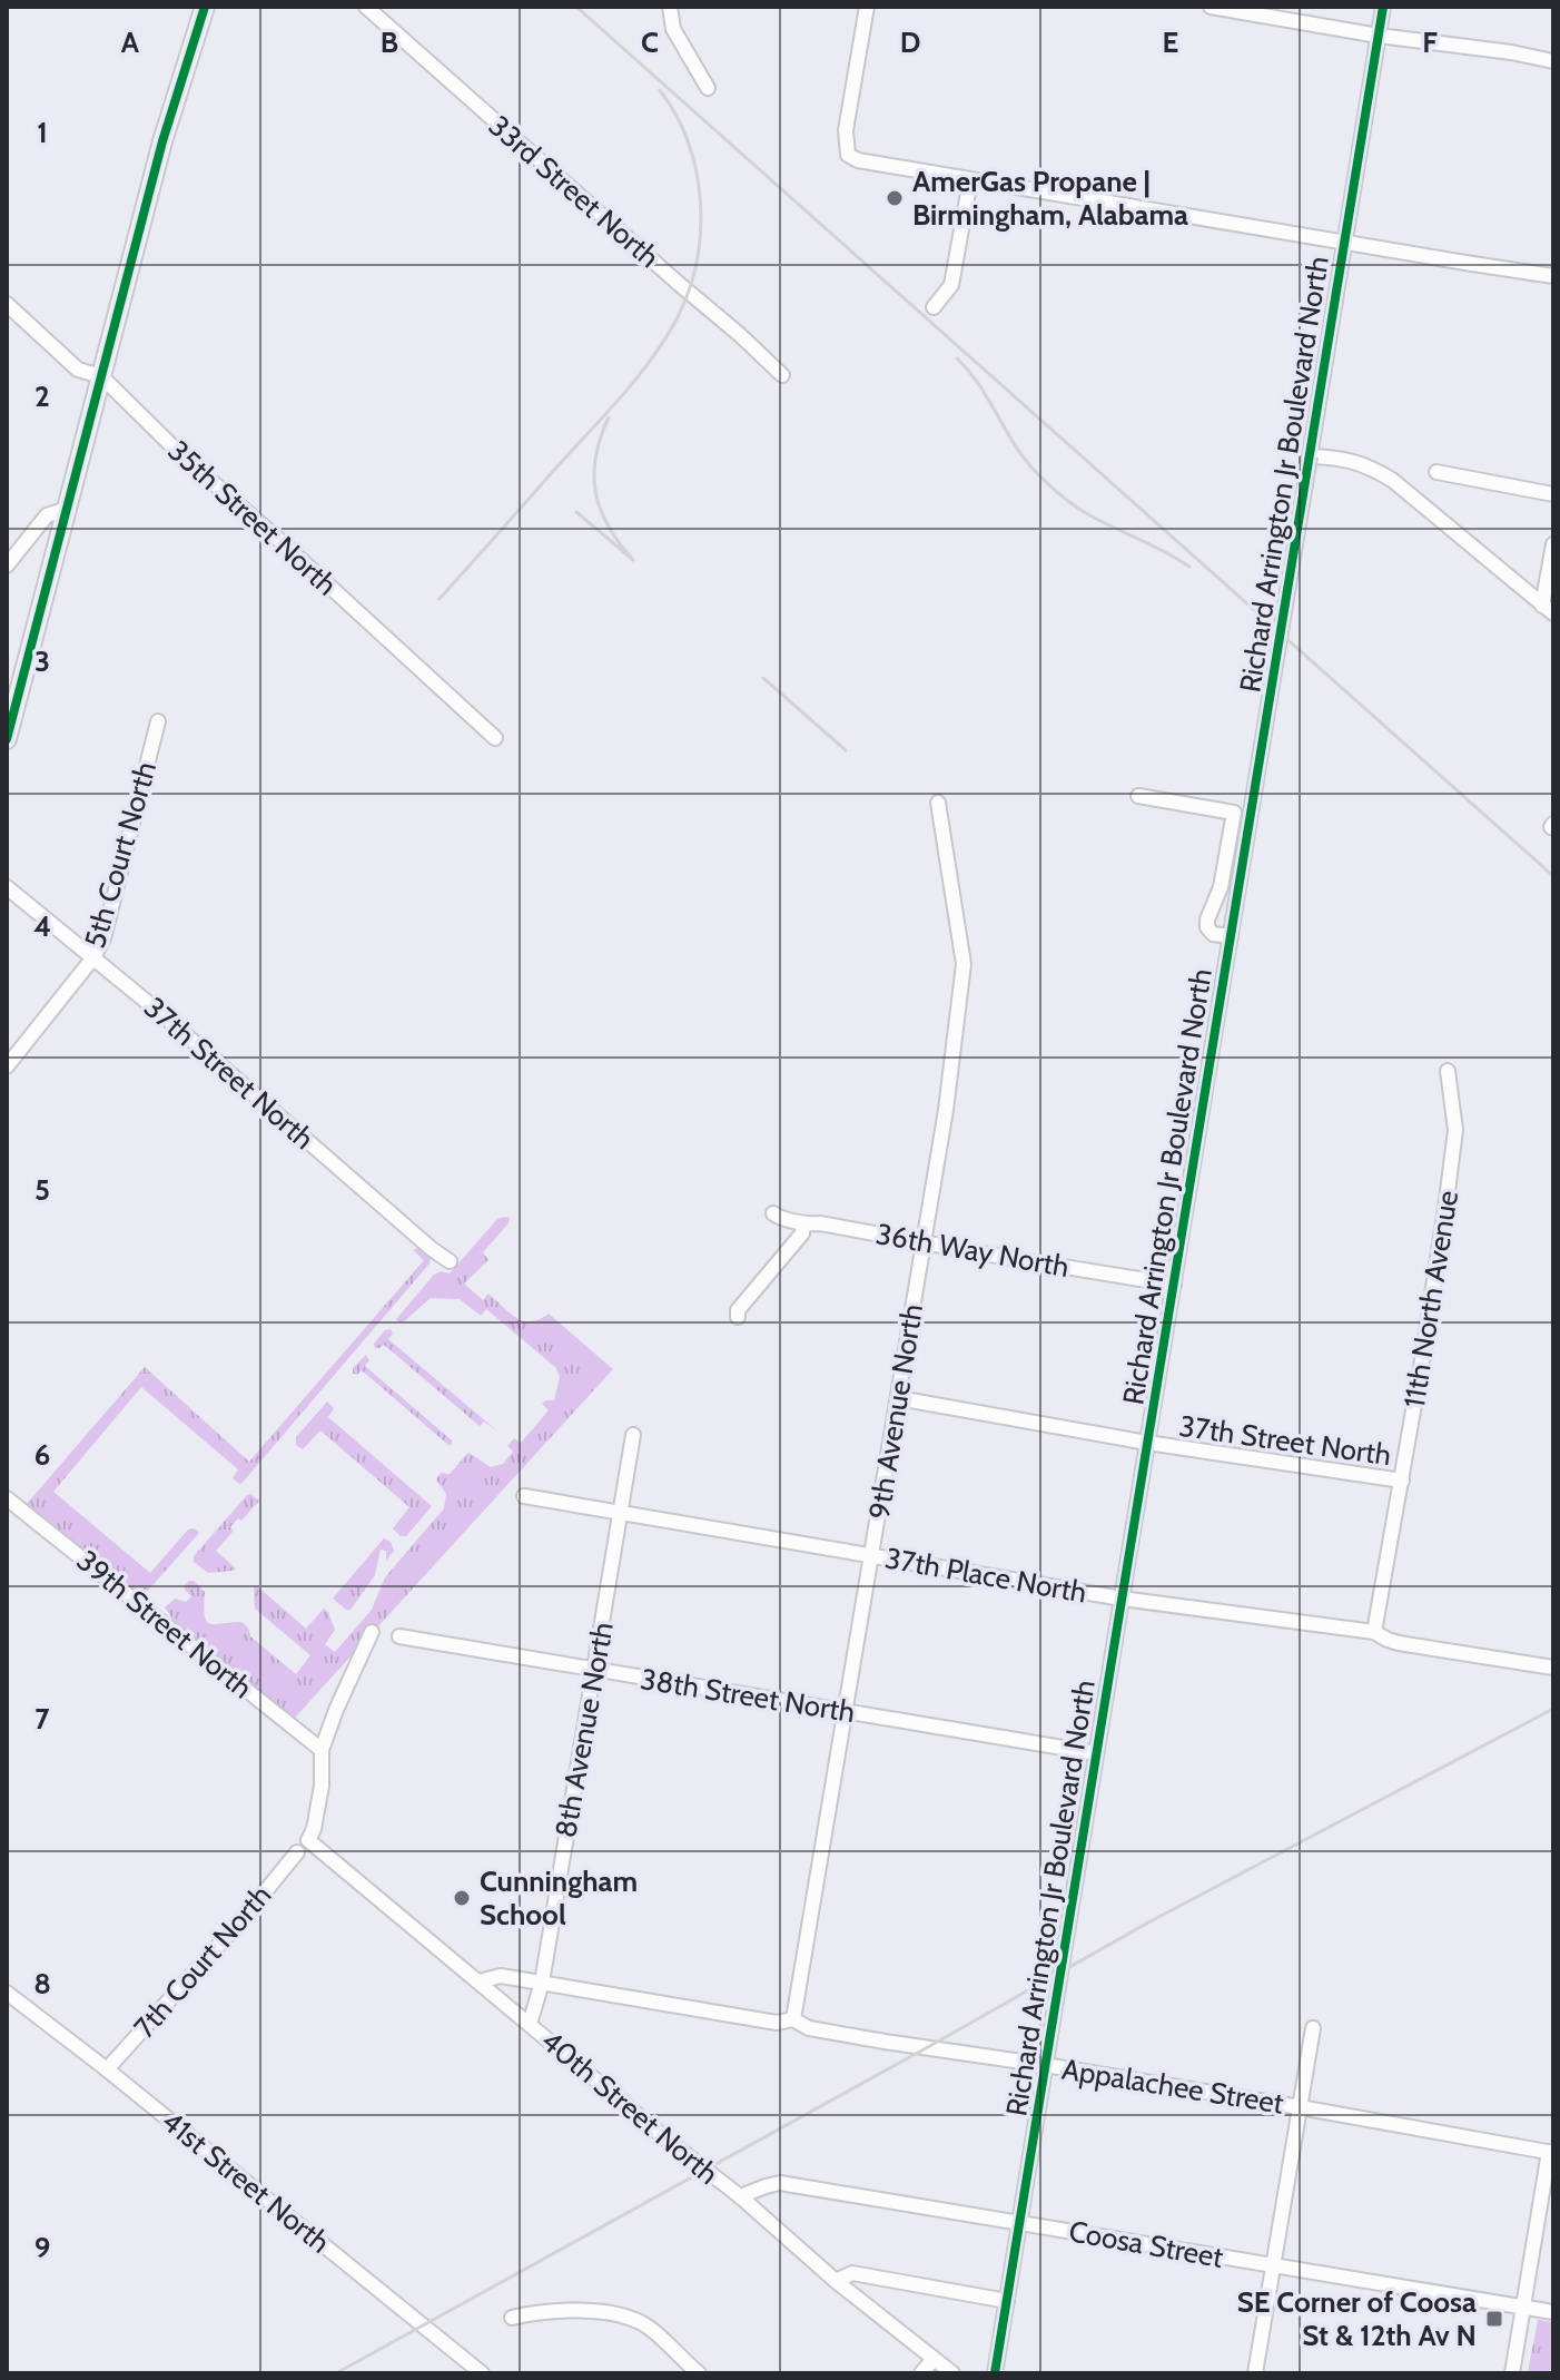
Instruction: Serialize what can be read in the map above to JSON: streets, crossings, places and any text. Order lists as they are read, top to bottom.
{
  "streets": {
    "street": [
      "33rd Street North",
      "Richard Arrington Jr Boulevard North",
      "35th Street North",
      "5th Court North",
      "37th Street North",
      "36th Way North",
      "11th North Avenue",
      "9th Avenue North",
      "37th Place North",
      "39th Street North",
      "38th Street North",
      "8th Avenue North",
      "7th Court North",
      "Appalachee Street",
      "40th Street North",
      "41st Street North",
      "Coosa Street"
    ]
  },
  "crossings": [
    ["Richard Arrington Jr Boulevard North", "37th Street North"],
    ["Richard Arrington Jr Boulevard North", "36th Way North"],
    ["Richard Arrington Jr Boulevard North", "37th Place North"],
    ["Richard Arrington Jr Boulevard North", "38th Street North"],
    ["Richard Arrington Jr Boulevard North", "Appalachee Street"],
    ["Richard Arrington Jr Boulevard North", "Coosa Street"],
    ["5th Court North", "37th Street North"],
    ["37th Street North", "11th North Avenue"],
    ["37th Street North", "9th Avenue North"],
    ["36th Way North", "9th Avenue North"],
    ["11th North Avenue", "37th Place North"],
    ["9th Avenue North", "37th Place North"],
    ["9th Avenue North", "38th Street North"],
    ["9th Avenue North", "Appalachee Street"],
    ["37th Place North", "8th Avenue North"],
    ["39th Street North", "40th Street North"],
    ["38th Street North", "8th Avenue North"],
    ["8th Avenue North", "Appalachee Street"],
    ["8th Avenue North", "40th Street North"],
    ["7th Court North", "41st Street North"],
    ["Appalachee Street", "40th Street North"],
    ["40th Street North", "Coosa Street"]
  ],
  "places": {
    "other": ["AmerGas Propane | Birmingham, Alabama", "Cunningham School"],
    "transit": ["SE Corner of Coosa St & 12th Av N"]
  },
  "grid": {
    "columns": [
      "A",
      "B",
      "C",
      "D",
      "E",
      "F"
    ],
    "rows": [
      "1",
      "2",
      "3",
      "4",
      "5",
      "6",
      "7",
      "8",
      "9"
    ]
  }
}
